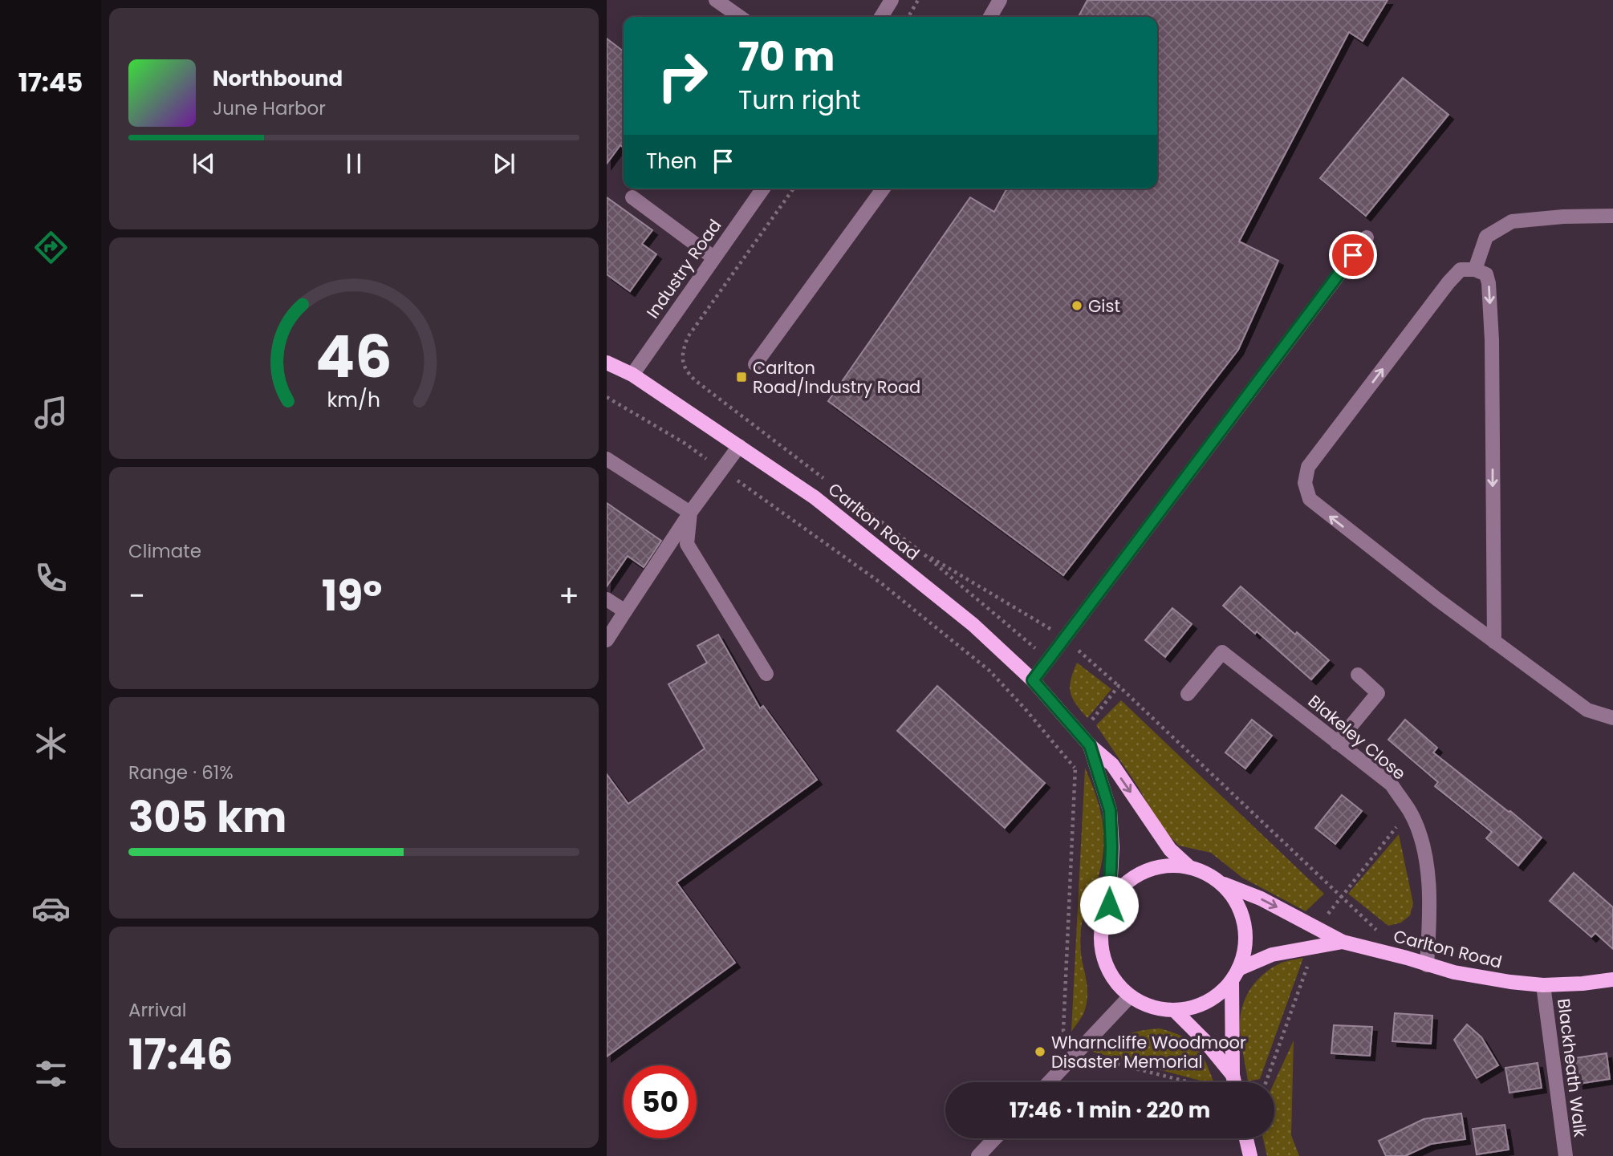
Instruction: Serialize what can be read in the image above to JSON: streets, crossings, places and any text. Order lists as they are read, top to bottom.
{
  "streets": {
    "main road": ["Carlton Road"],
    "street": ["Industry Road", "Blakeley Close", "Blackheath Walk"]
  },
  "crossings": [
    ["Industry Road", "Carlton Road"],
    ["Carlton Road", "Blakeley Close"],
    ["Carlton Road", "Blackheath Walk"]
  ],
  "places": {
    "other": ["Gist", "Wharncliffe Woodmoor Disaster Memorial"],
    "transit": ["Carlton Road/Industry Road"]
  },
  "page": {
    "tabs": "17:45",
    "turn": ["70 m", "Turn right"],
    "song": ["Northbound", "June Harbor"],
    "then": "Then",
    "tile": [
      "Climate",
      ["Range · 61%", "305 km"],
      ["Arrival", "17:46"]
    ],
    "heat": ["−", "19°", "+"],
    "limit": "50",
    "trip": "17:46 · 1 min · 220 m",
    "gauge": ["46", "km/h"]
  }
}
